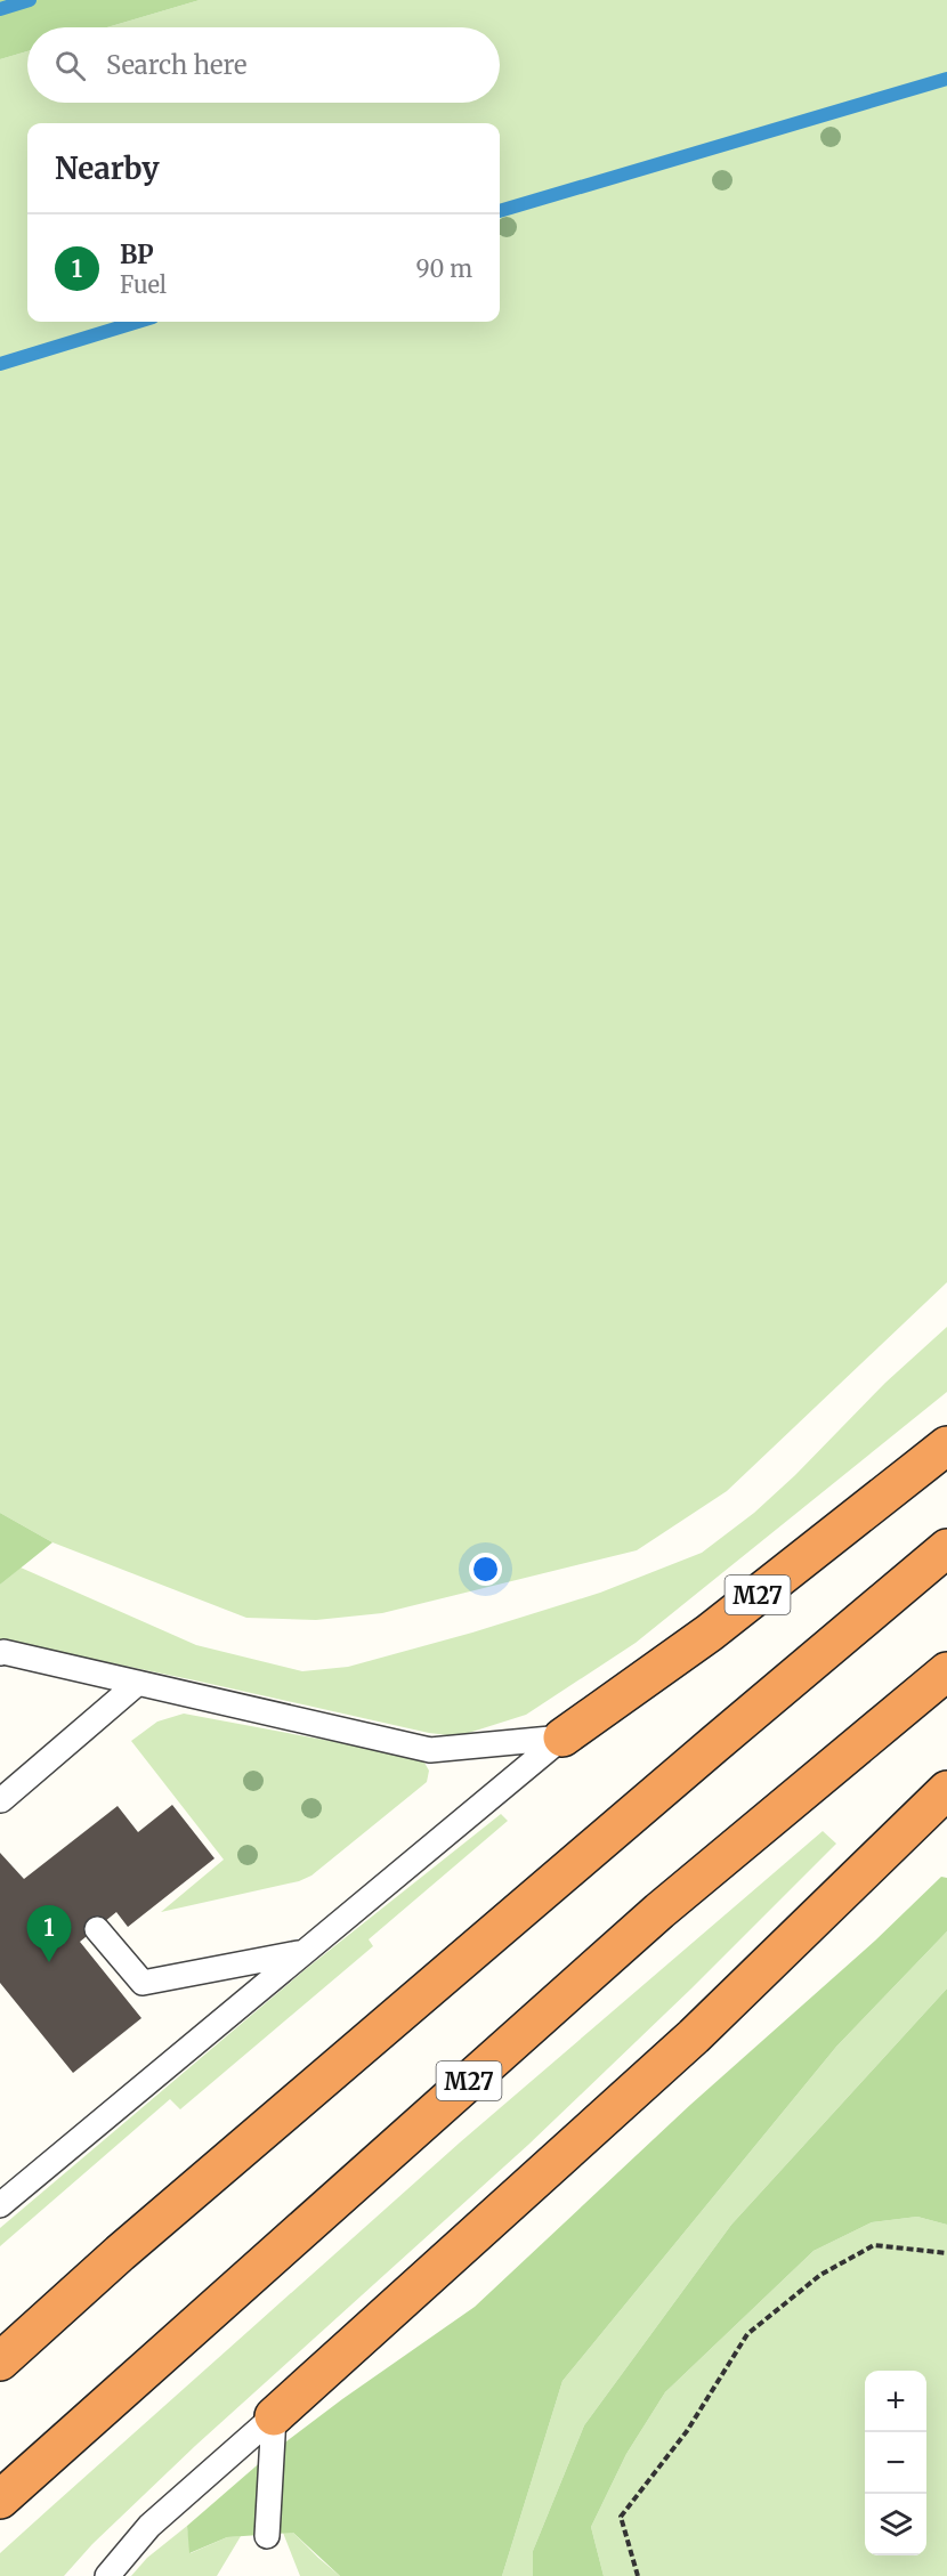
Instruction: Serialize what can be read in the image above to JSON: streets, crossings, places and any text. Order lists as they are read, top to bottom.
{
  "streets": {
    "highway": ["M27"]
  },
  "page": {
    "search": "Search here",
    "heading": "Nearby",
    "list": [
      {
        "mark": "1",
        "name": "BP",
        "note": "Fuel",
        "value": "90 m"
      }
    ],
    "pins": "1",
    "map_buttons": ["+", "−"]
  }
}
